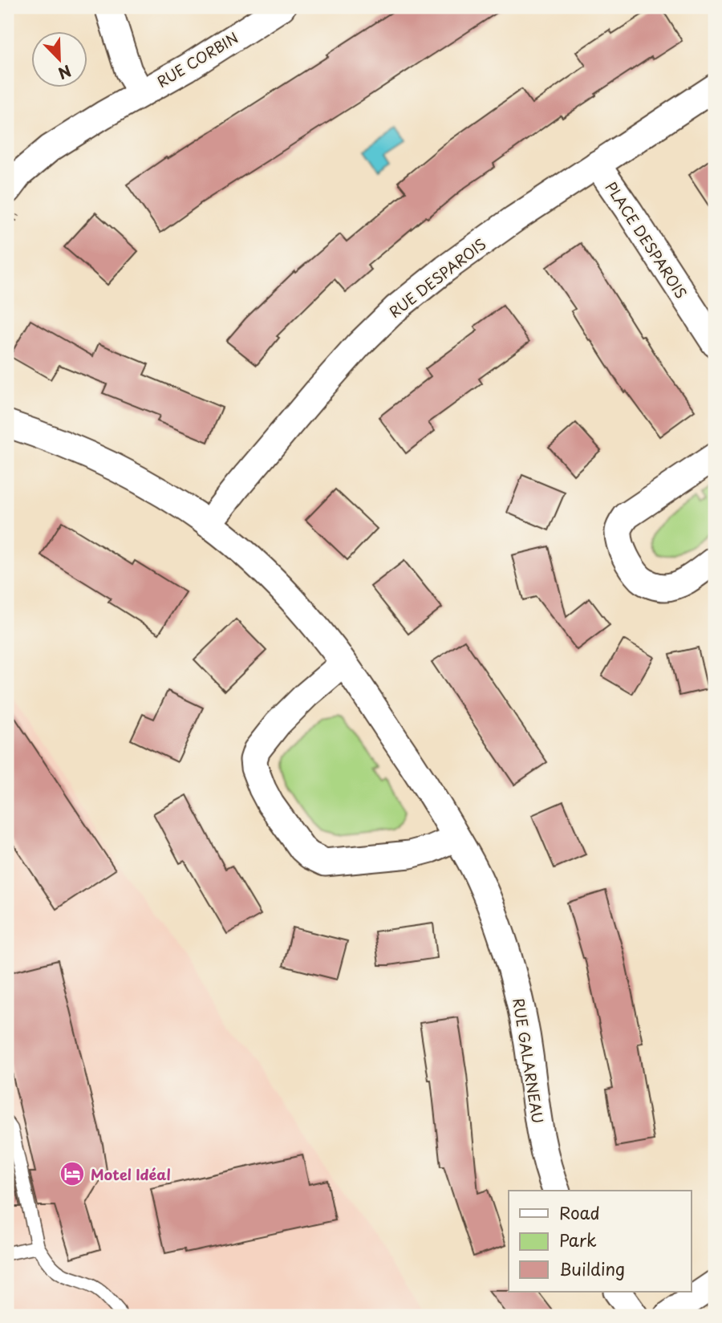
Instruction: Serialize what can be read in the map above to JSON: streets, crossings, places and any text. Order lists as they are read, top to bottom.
{
  "streets": {
    "street": [
      "RUE CORBIN",
      "PLACE DESPAROIS",
      "RUE DESPAROIS",
      "RUE GALARNEAU"
    ]
  },
  "crossings": [
    ["PLACE DESPAROIS", "RUE DESPAROIS"],
    ["RUE DESPAROIS", "RUE GALARNEAU"]
  ],
  "places": {
    "hotel": ["Motel Idéal"]
  },
  "legend": ["Road", "Park", "Building"],
  "north": "bottom right"
}
